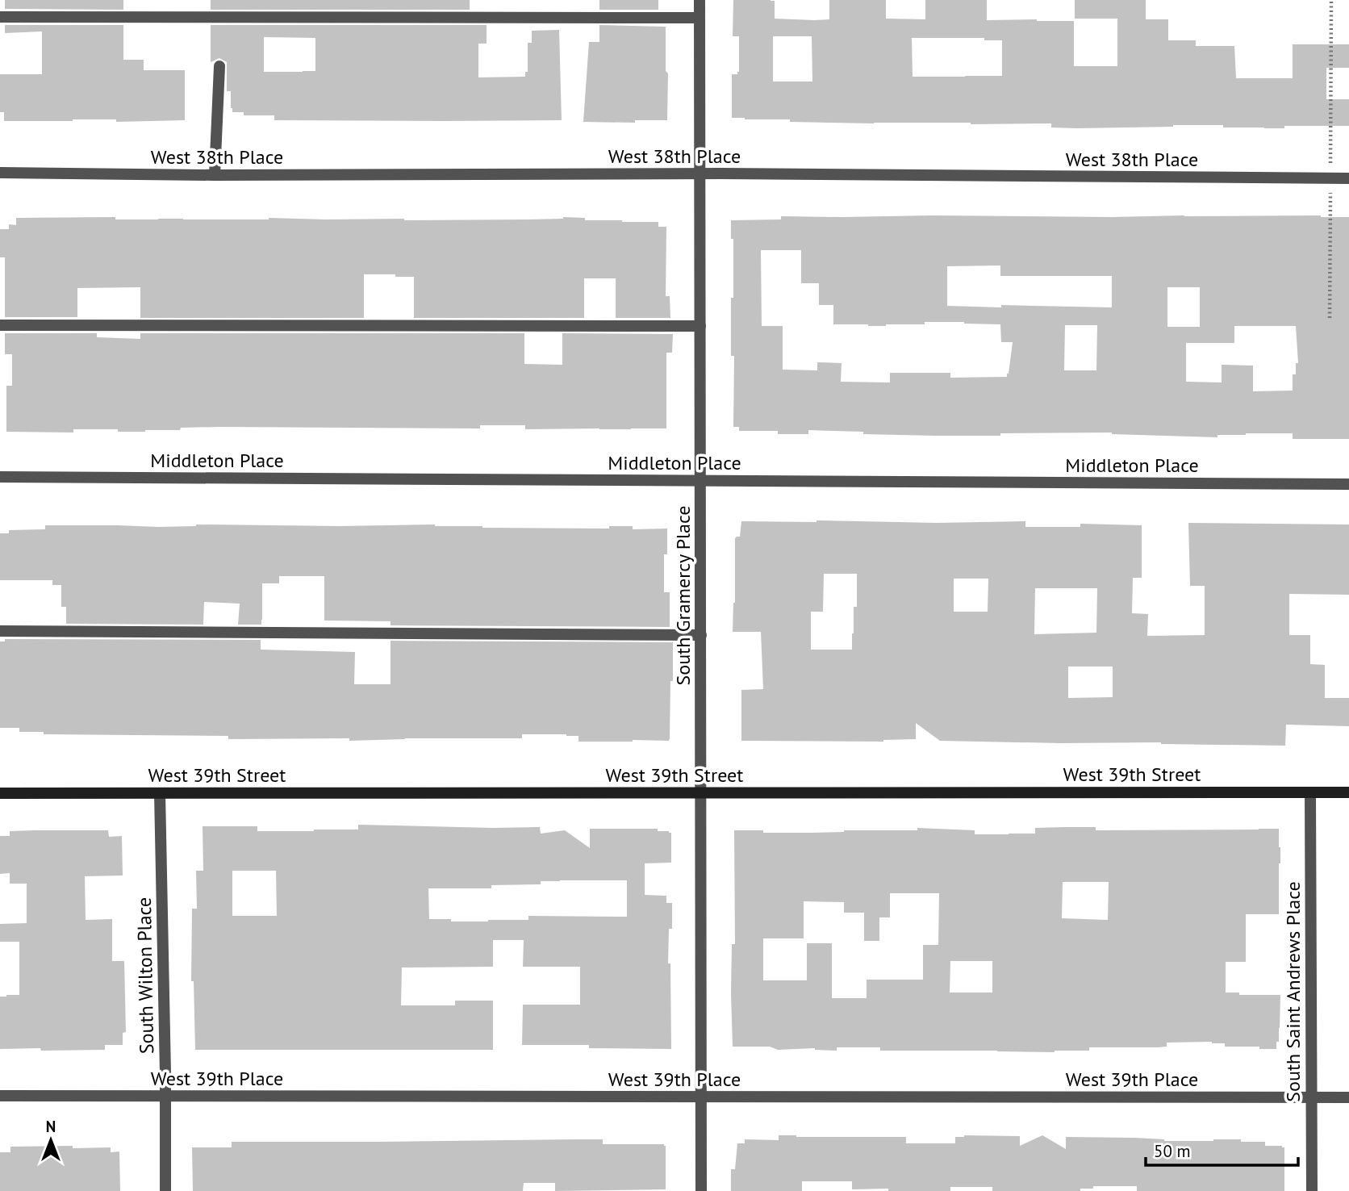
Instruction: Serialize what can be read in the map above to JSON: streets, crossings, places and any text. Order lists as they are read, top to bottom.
{
  "streets": {
    "street": [
      "West 38th Place",
      "Middleton Place",
      "South Gramercy Place",
      "West 39th Street",
      "South Wilton Place",
      "South Saint Andrews Place",
      "West 39th Place"
    ]
  },
  "crossings": [
    ["West 38th Place", "South Gramercy Place"],
    ["Middleton Place", "South Gramercy Place"],
    ["South Gramercy Place", "West 39th Street"],
    ["South Gramercy Place", "West 39th Place"],
    ["West 39th Street", "South Wilton Place"],
    ["West 39th Street", "South Saint Andrews Place"],
    ["South Wilton Place", "West 39th Place"],
    ["South Saint Andrews Place", "West 39th Place"]
  ],
  "scale_bar": "50 m",
  "north": "top"
}
